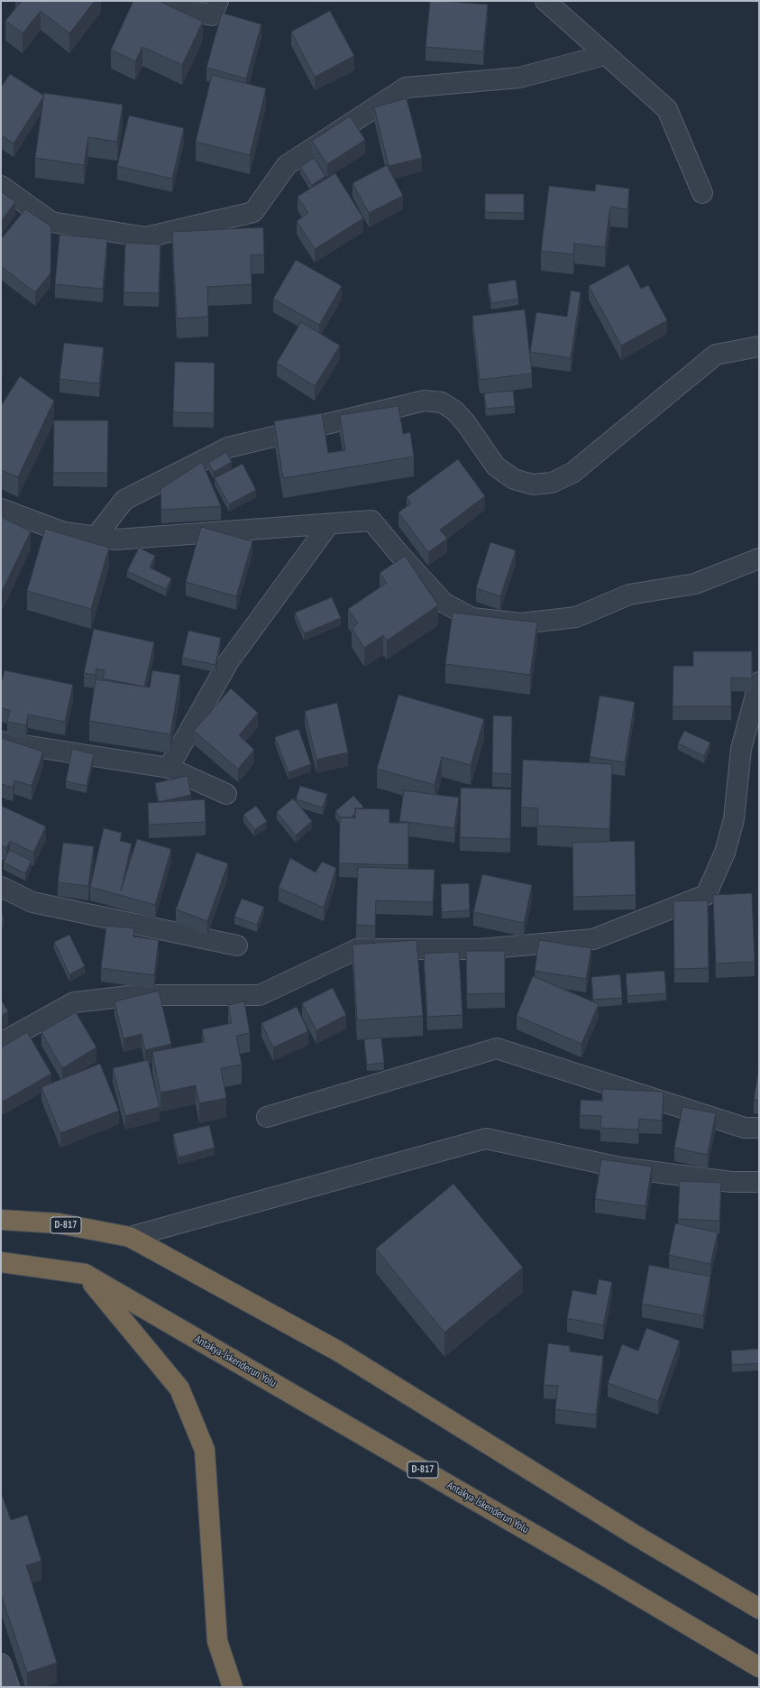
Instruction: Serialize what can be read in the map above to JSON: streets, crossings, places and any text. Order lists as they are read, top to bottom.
{
  "streets": {
    "highway": ["D-817", "Antakya-İskenderun Yolu"]
  },
  "crossings": [
    ["D-817", "Antakya-İskenderun Yolu"]
  ]
}
